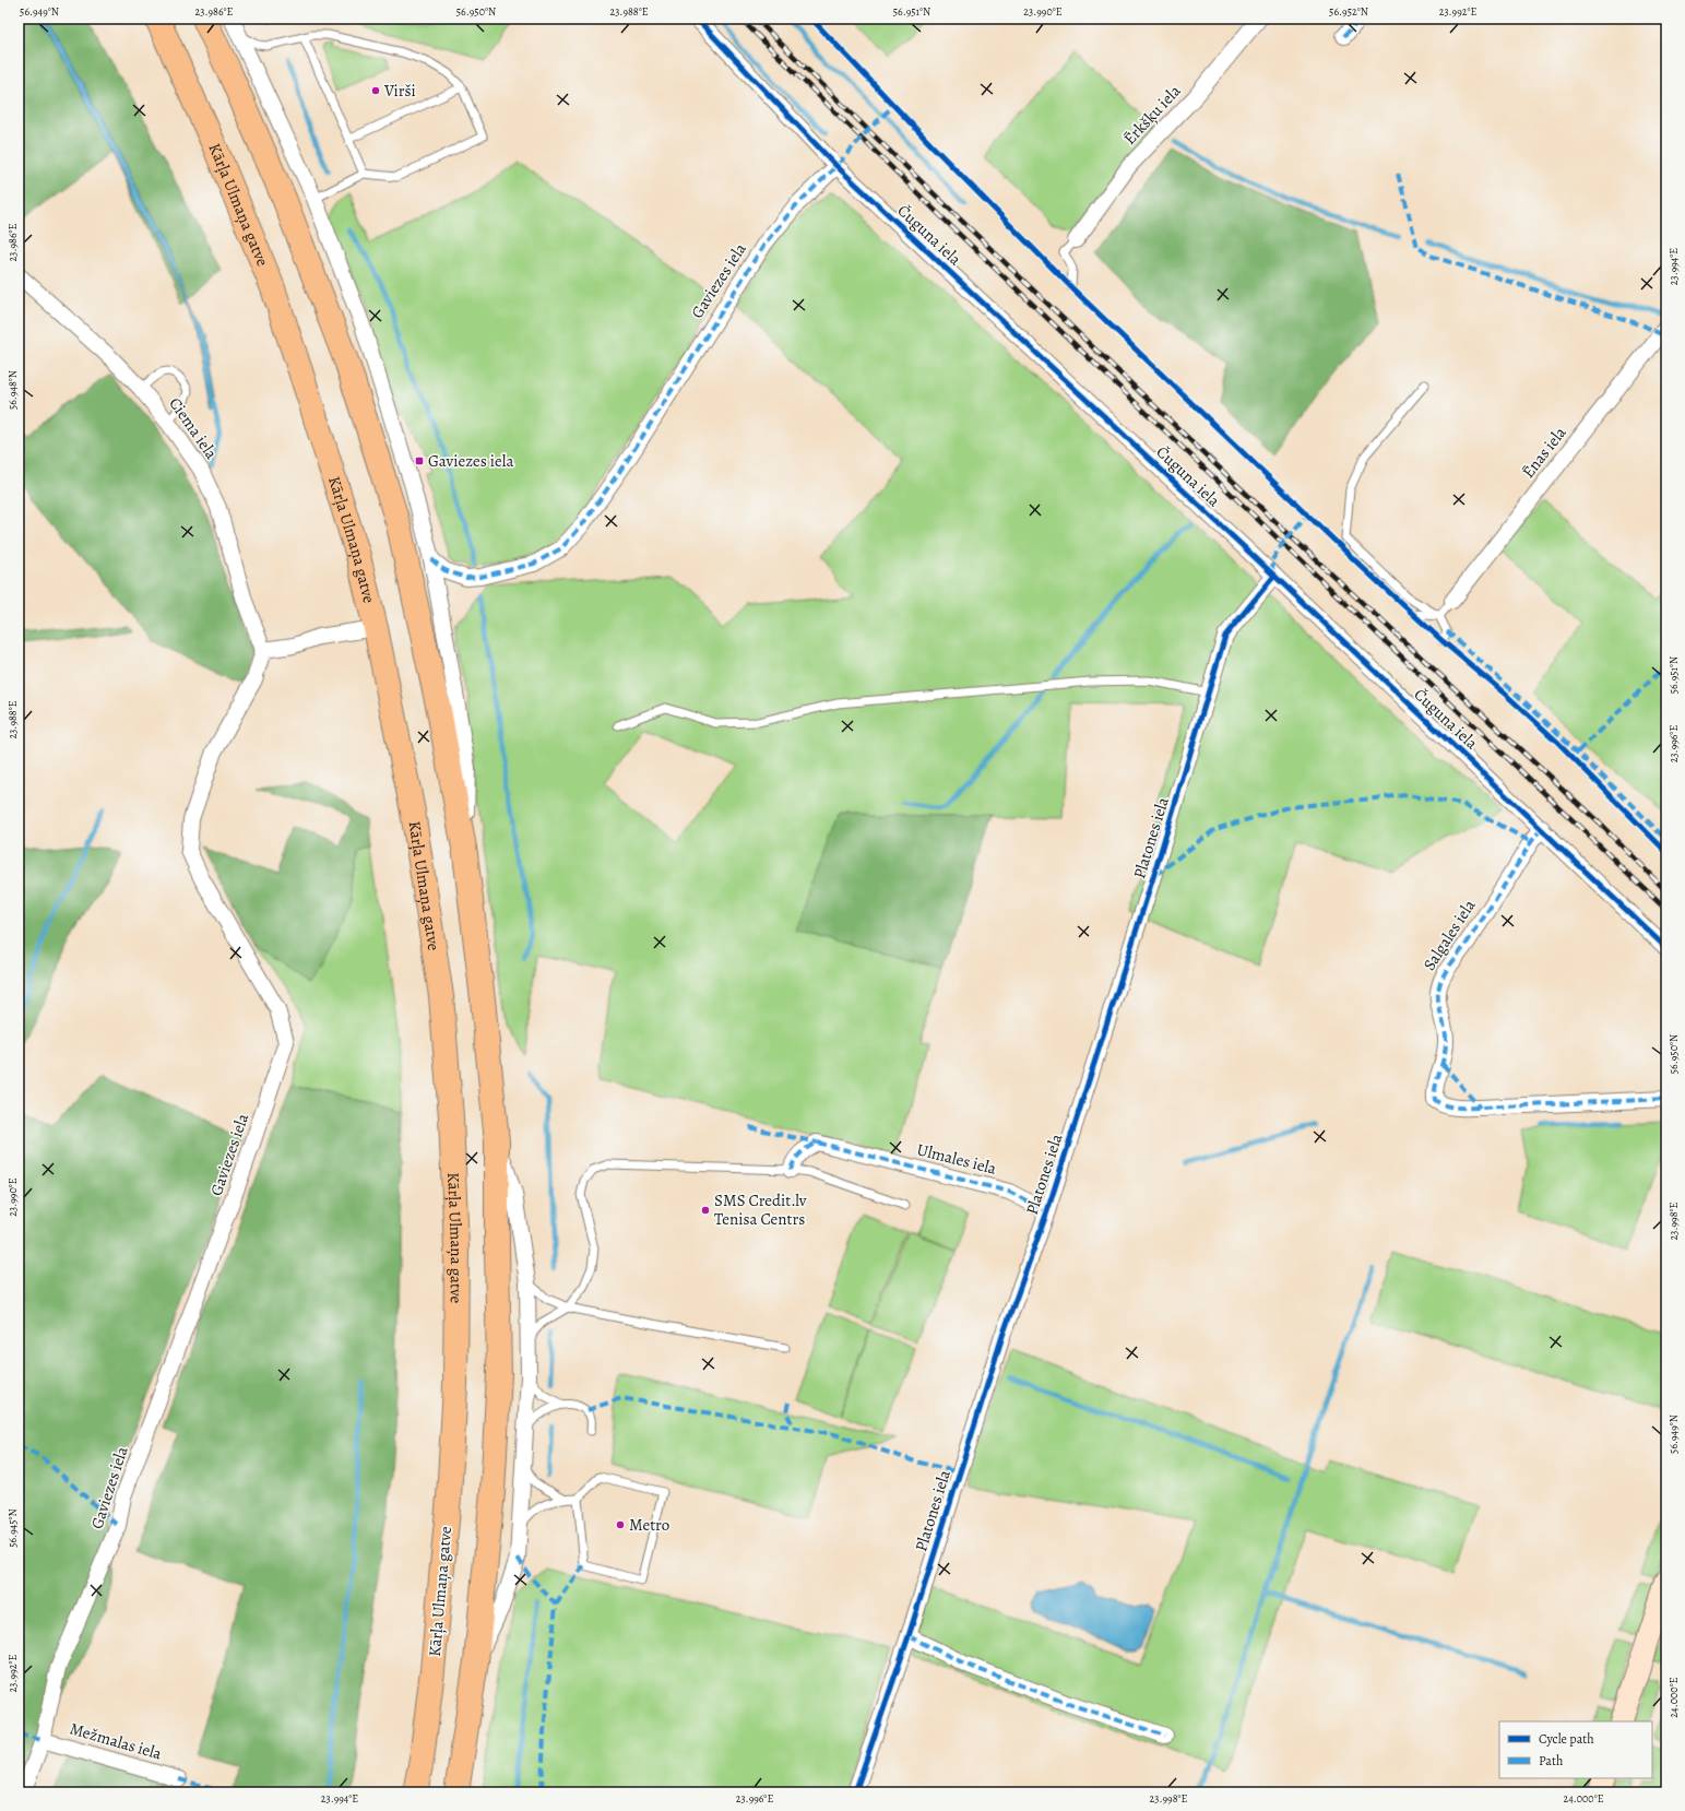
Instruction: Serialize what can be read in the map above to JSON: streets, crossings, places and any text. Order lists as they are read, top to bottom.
{
  "streets": {
    "highway": ["Kārļa Ulmaņa gatve"],
    "street": [
      "Ērkšķu iela",
      "Čuguna iela",
      "Gaviezes iela",
      "Ciema iela",
      "Ēnas iela",
      "Platones iela",
      "Salgales iela",
      "Ulmales iela",
      "Mežmalas iela"
    ]
  },
  "crossings": [
    ["Čuguna iela", "Gaviezes iela"],
    ["Čuguna iela", "Platones iela"],
    ["Čuguna iela", "Salgales iela"],
    ["Gaviezes iela", "Ciema iela"],
    ["Gaviezes iela", "Mežmalas iela"],
    ["Platones iela", "Ulmales iela"]
  ],
  "places": {
    "other": ["Virši", "SMS Credit.lv Tenisa Centrs", "Metro"],
    "transit": ["Gaviezes iela"]
  },
  "legend": ["Cycle path", "Path"],
  "coordinates": [
    "56.949°N",
    "23.986°E",
    "56.950°N",
    "23.988°E",
    "56.951°N",
    "23.990°E",
    "56.952°N",
    "23.992°E",
    "23.994°E",
    "56.948°N",
    "23.996°E",
    "23.998°E",
    "56.945°N",
    "24.000°E"
  ]
}
